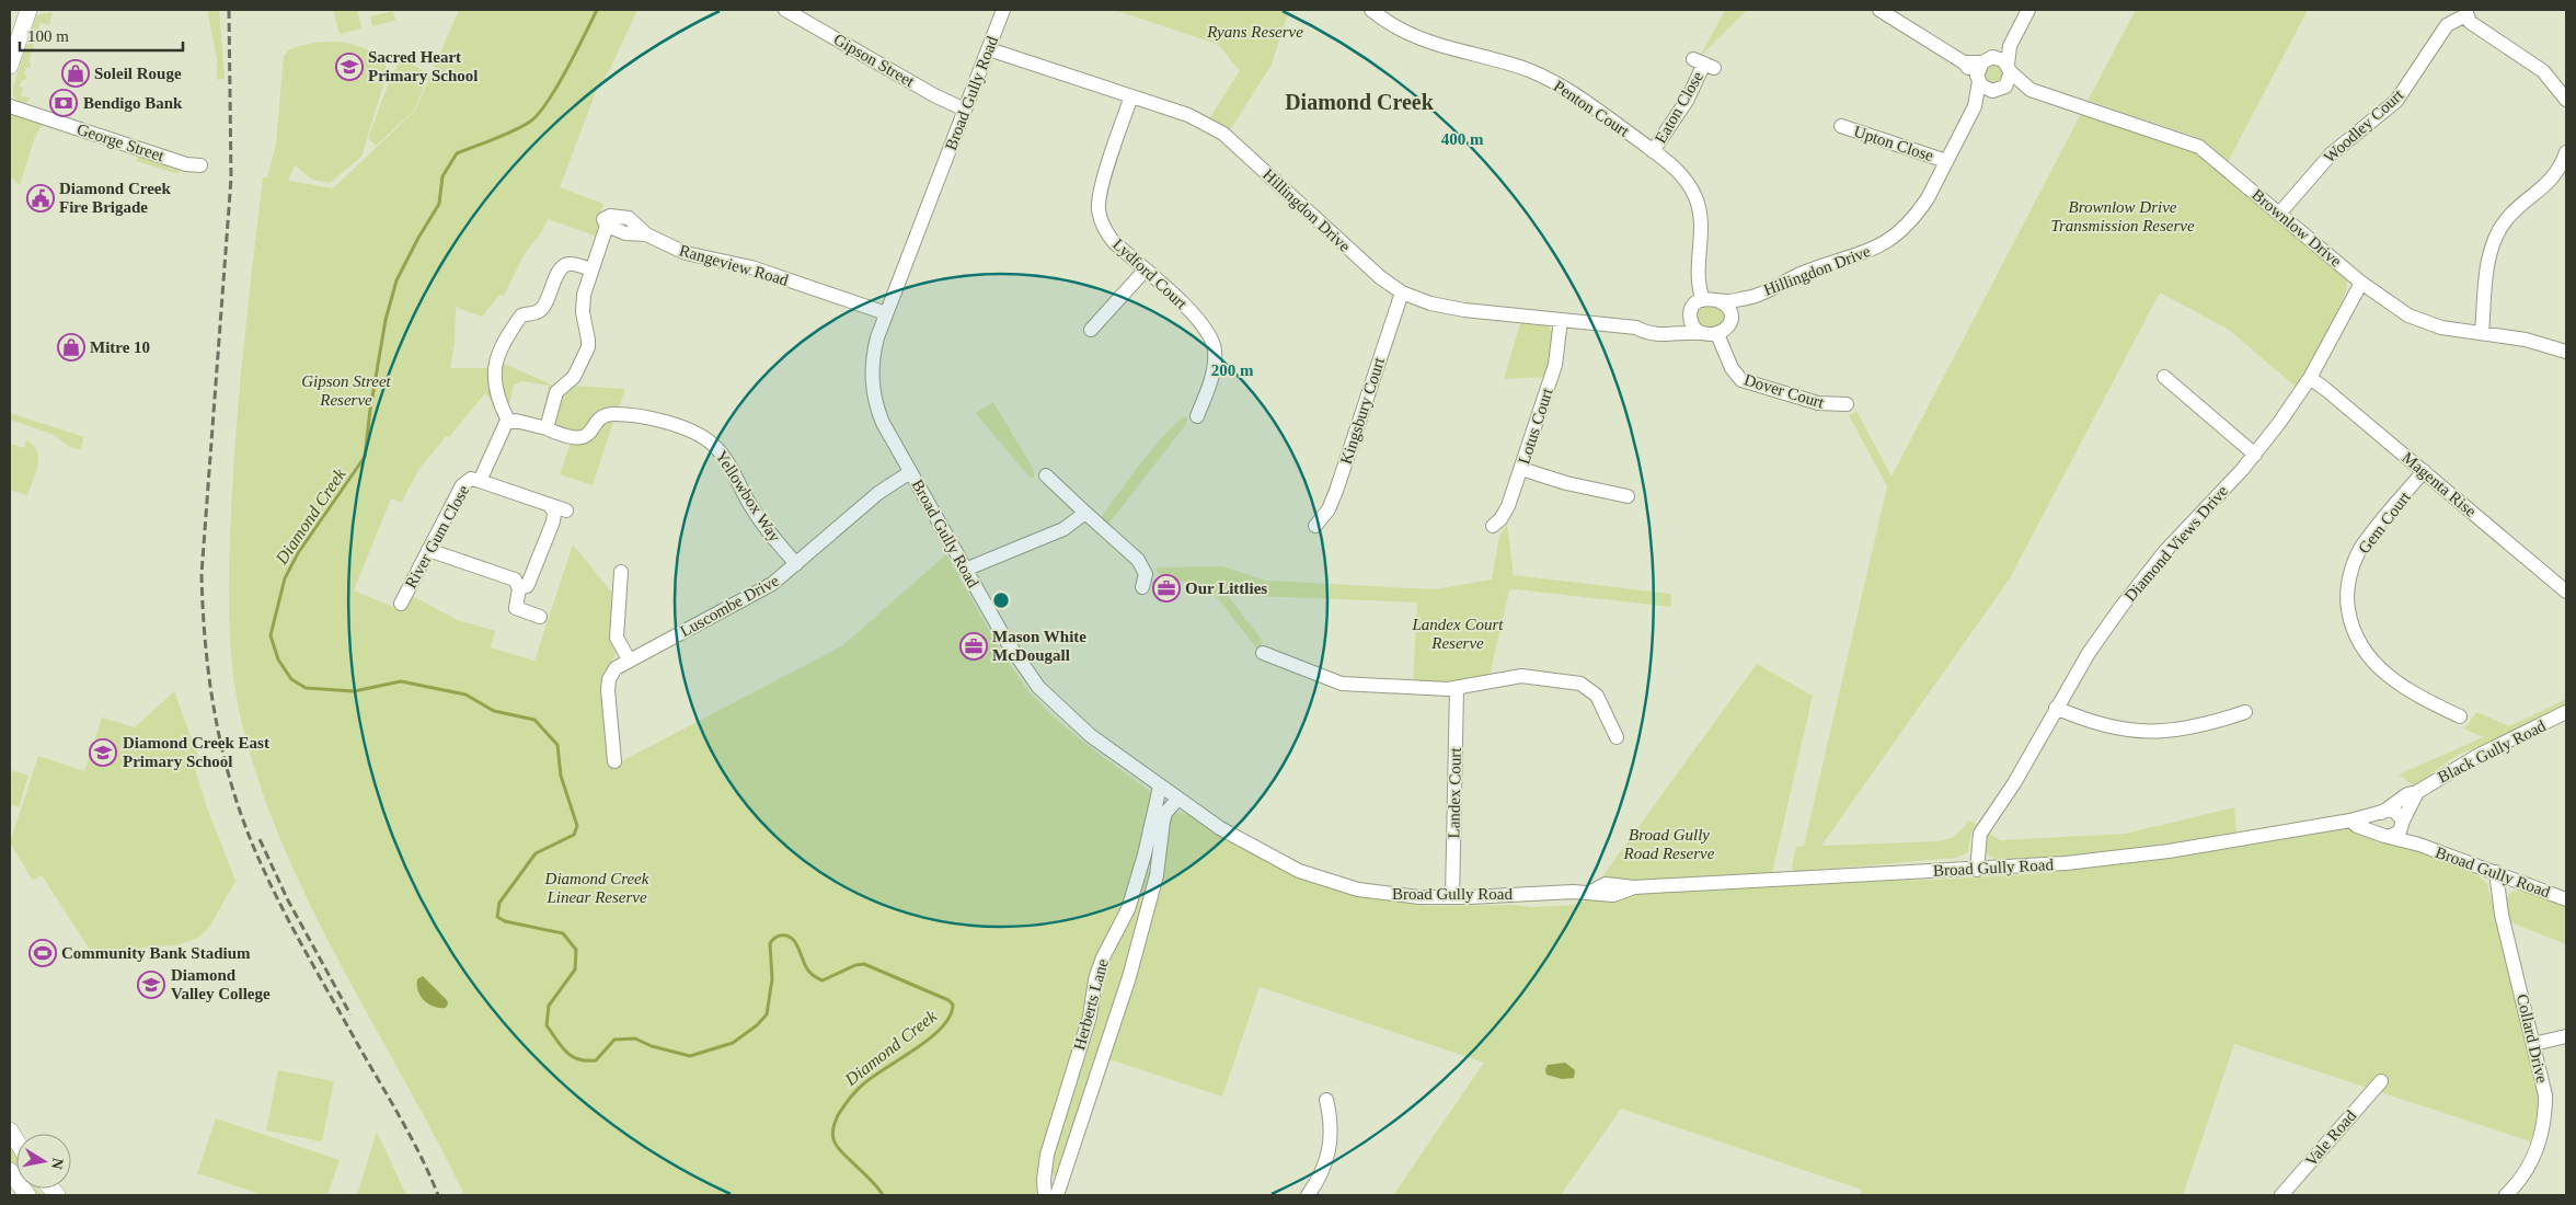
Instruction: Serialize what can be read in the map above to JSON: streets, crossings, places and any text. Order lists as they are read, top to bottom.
{
  "streets": {
    "street": [
      "Gipson Street",
      "Broad Gully Road",
      "Eaton Close",
      "Penton Court",
      "Woodley Court",
      "George Street",
      "Upton Close",
      "Hillingdon Drive",
      "Brownlow Drive",
      "Rangeview Road",
      "Lydford Court",
      "Dover Court",
      "Kingsbury Court",
      "Lotus Court",
      "Magenta Rise",
      "Yellowbox Way",
      "Gem Court",
      "River Gum Close",
      "Diamond Views Drive",
      "Luscombe Drive",
      "Black Gully Road",
      "Landex Court",
      "Herberts Lane",
      "Collard Drive",
      "Vale Road"
    ]
  },
  "crossings": [
    ["Gipson Street", "Broad Gully Road"],
    ["Broad Gully Road", "Hillingdon Drive"],
    ["Broad Gully Road", "Rangeview Road"],
    ["Broad Gully Road", "Diamond Views Drive"],
    ["Broad Gully Road", "Luscombe Drive"],
    ["Broad Gully Road", "Black Gully Road"],
    ["Broad Gully Road", "Landex Court"],
    ["Broad Gully Road", "Herberts Lane"],
    ["Broad Gully Road", "Collard Drive"],
    ["Eaton Close", "Penton Court"],
    ["Penton Court", "Hillingdon Drive"],
    ["Penton Court", "Dover Court"],
    ["Woodley Court", "Brownlow Drive"],
    ["Upton Close", "Hillingdon Drive"],
    ["Hillingdon Drive", "Brownlow Drive"],
    ["Hillingdon Drive", "Lydford Court"],
    ["Hillingdon Drive", "Dover Court"],
    ["Hillingdon Drive", "Kingsbury Court"],
    ["Hillingdon Drive", "Lotus Court"],
    ["Brownlow Drive", "Diamond Views Drive"],
    ["Magenta Rise", "Gem Court"],
    ["Magenta Rise", "Diamond Views Drive"],
    ["Yellowbox Way", "Luscombe Drive"]
  ],
  "districts": ["Diamond Creek"],
  "water": ["Diamond Creek"],
  "parks": [
    "Ryans Reserve",
    "Brownlow Drive Transmission Reserve",
    "Gipson Street Reserve",
    "Landex Court Reserve",
    "Broad Gully Road Reserve",
    "Diamond Creek Linear Reserve"
  ],
  "places": {
    "school or university": ["Sacred Heart Primary School", "Diamond Creek East Primary School", "Diamond Valley College"],
    "shop": ["Soleil Rouge", "Mitre 10"],
    "bank": ["Bendigo Bank"],
    "public building": ["Diamond Creek Fire Brigade"],
    "office": ["Our Littlies", "Mason White McDougall"],
    "sports": ["Community Bank Stadium"]
  },
  "scale_bar": "100 m",
  "north": "right",
  "rings": ["400 m", "200 m"]
}
